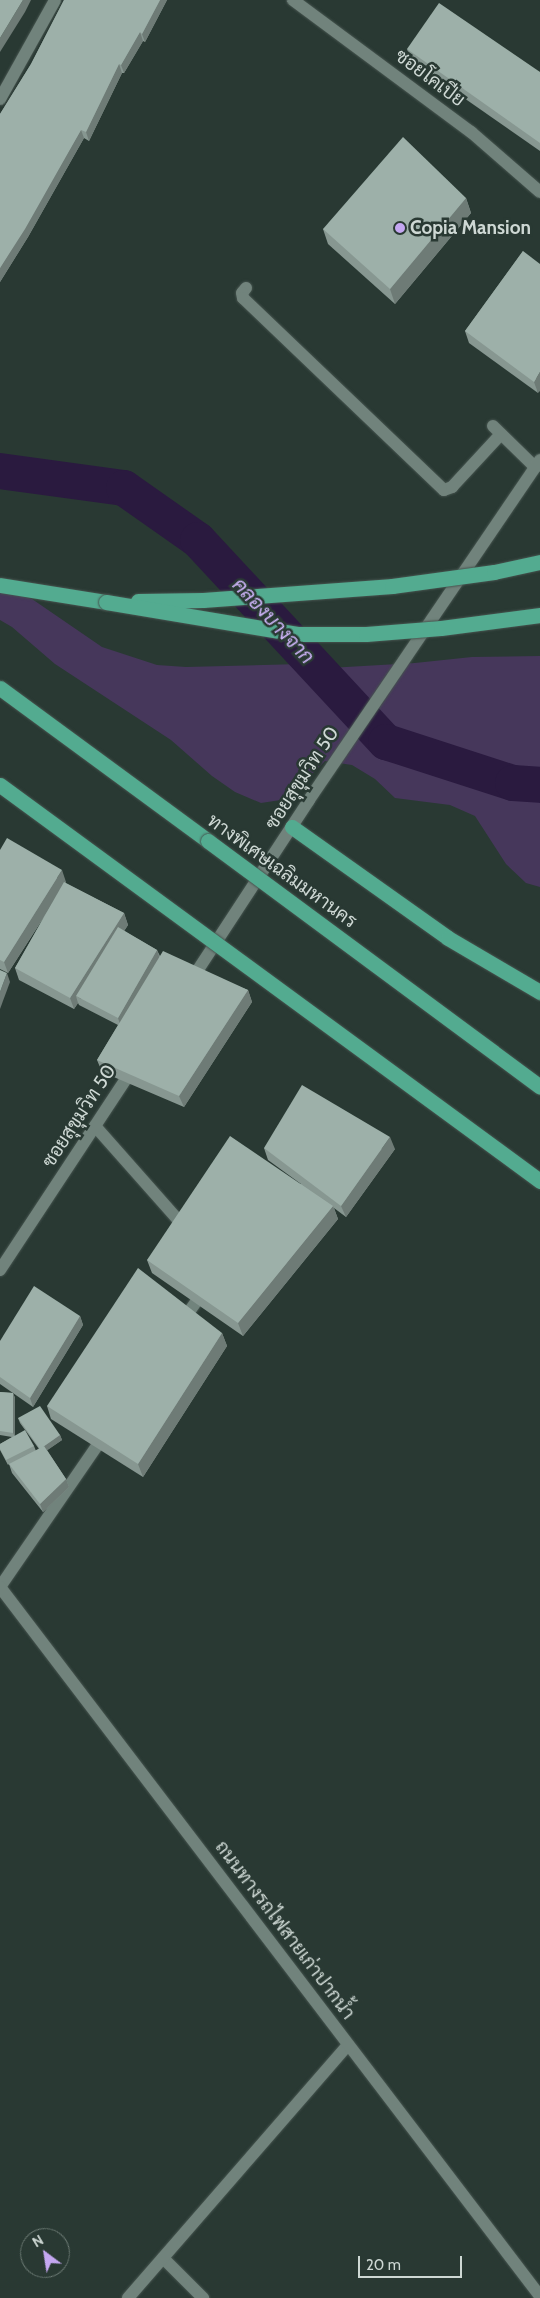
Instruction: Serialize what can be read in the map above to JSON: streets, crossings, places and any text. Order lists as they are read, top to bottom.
{
  "streets": {
    "highway": ["ทางพิเศษเฉลิมมหานคร"],
    "street": ["ซอยโคเปีย", "ซอยสุขุมวิท 50", "ถนนทางรถไฟสายเก่าปากน้ำ"]
  },
  "water": ["คลองบางจาก"],
  "places": ["Copia Mansion"],
  "scale_bar": "20 m",
  "north": "top left"
}
